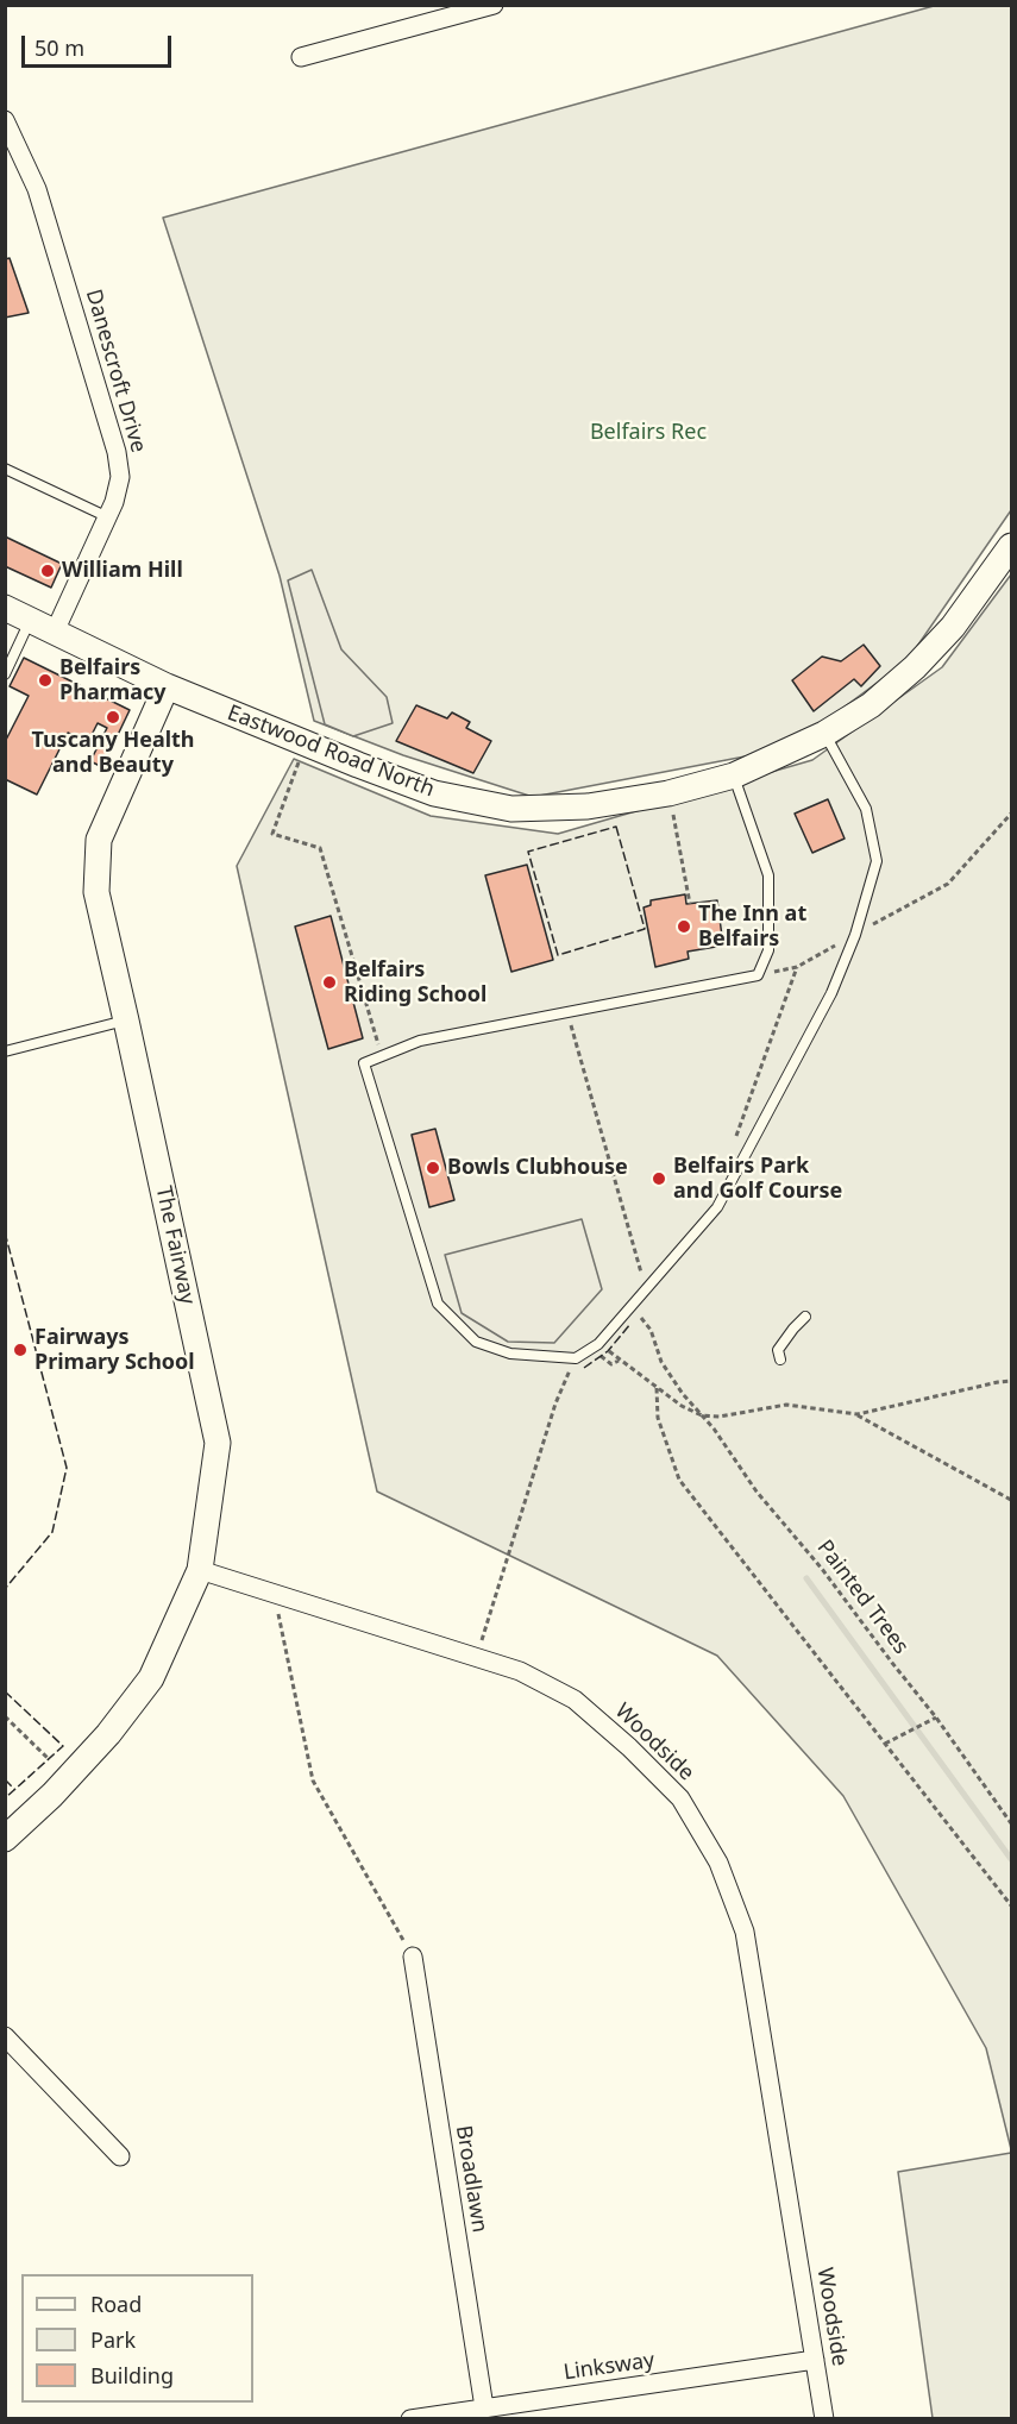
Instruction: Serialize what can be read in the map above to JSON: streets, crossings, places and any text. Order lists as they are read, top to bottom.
{
  "streets": {
    "street": [
      "Danescroft Drive",
      "Eastwood Road North",
      "The Fairway",
      "Woodside",
      "Broadlawn",
      "Linksway"
    ],
    "path": ["Painted Trees"]
  },
  "crossings": [
    ["Danescroft Drive", "Eastwood Road North"],
    ["Eastwood Road North", "The Fairway"],
    ["The Fairway", "Woodside"],
    ["Woodside", "Linksway"],
    ["Broadlawn", "Linksway"]
  ],
  "parks": ["Belfairs Rec"],
  "places": [
    "William Hill",
    "Belfairs Pharmacy",
    "Tuscany Health and Beauty",
    "The Inn at Belfairs",
    "Belfairs Riding School",
    "Bowls Clubhouse",
    "Belfairs Park and Golf Course",
    "Fairways Primary School"
  ],
  "legend": ["Road", "Park", "Building"],
  "scale_bar": "50 m"
}
